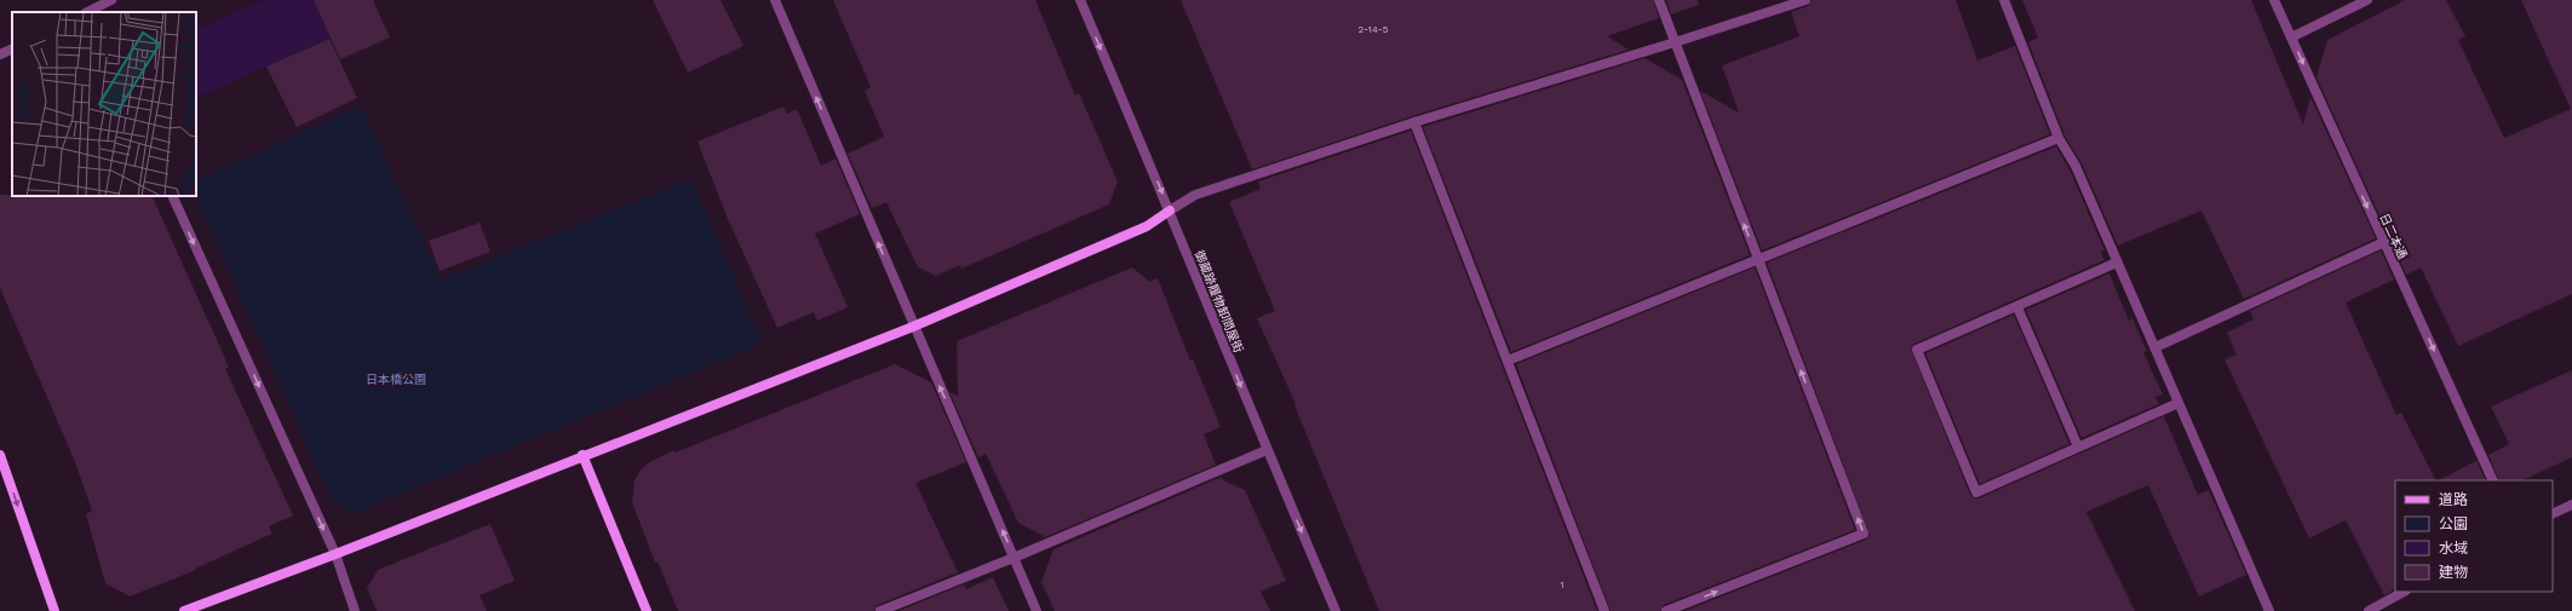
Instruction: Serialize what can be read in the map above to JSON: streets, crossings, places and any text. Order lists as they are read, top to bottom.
{
  "streets": {
    "street": ["日二本通", "御蔵跡履物卸問屋街"]
  },
  "one_way": ["日二本通", "御蔵跡履物卸問屋街"],
  "parks": ["日本橋公園"],
  "house_numbers": ["2-14-5", "1"],
  "legend": [
    "道路",
    "公園",
    "水域",
    "建物"
  ]
}
